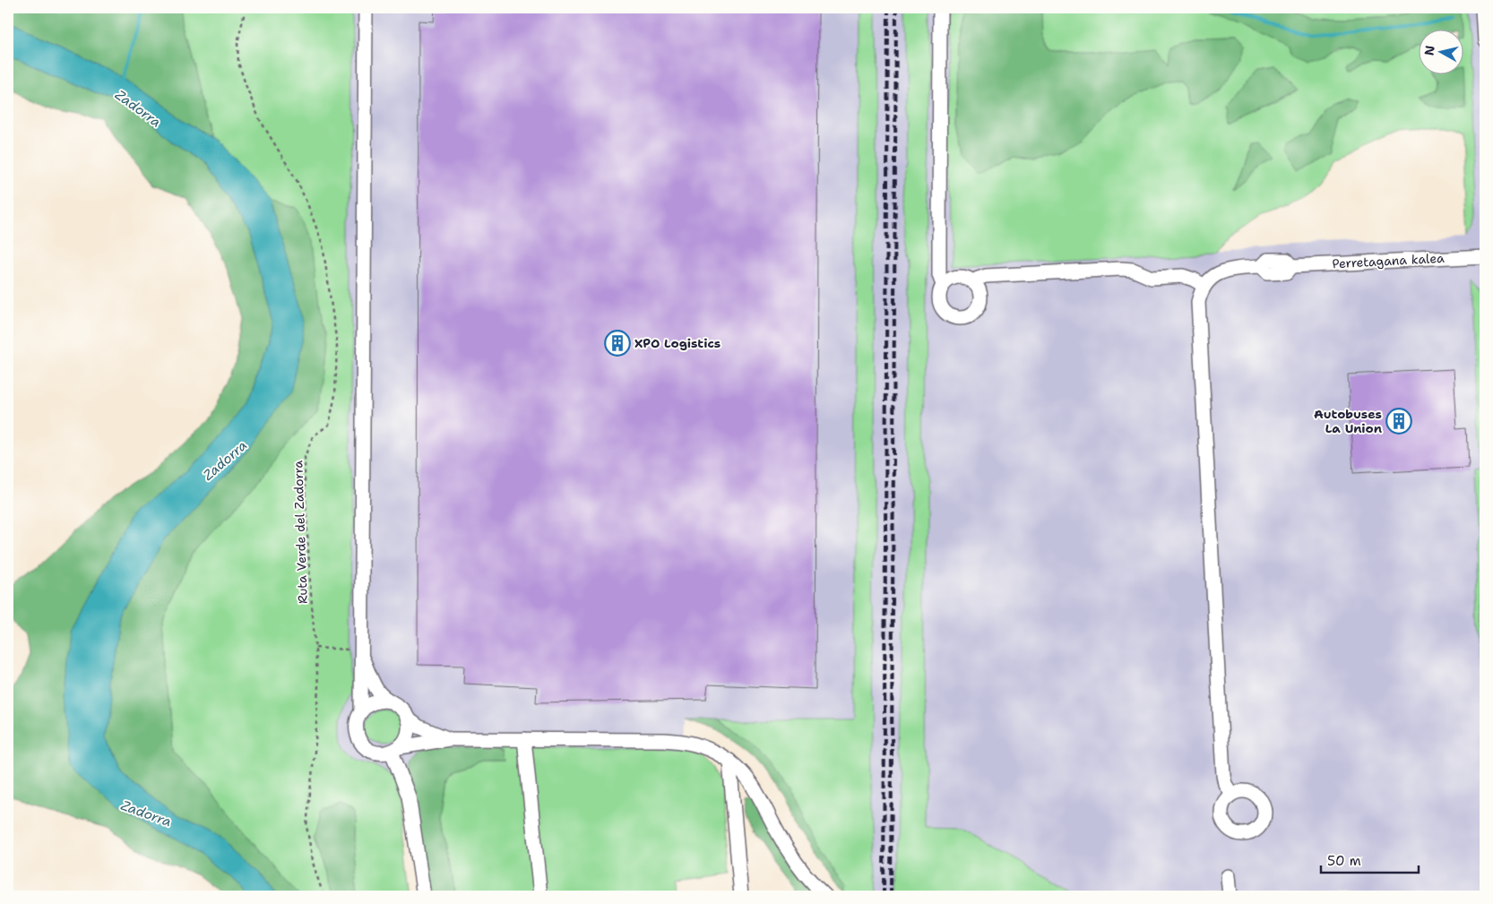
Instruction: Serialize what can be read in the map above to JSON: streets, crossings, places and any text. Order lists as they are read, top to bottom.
{
  "streets": {
    "street": ["Perretagana kalea"],
    "path": ["Ruta Verde del Zadorra"]
  },
  "water": ["Zadorra"],
  "places": {
    "building": ["XPO Logistics", "Autobuses La Union"]
  },
  "scale_bar": "50 m",
  "north": "left"
}
